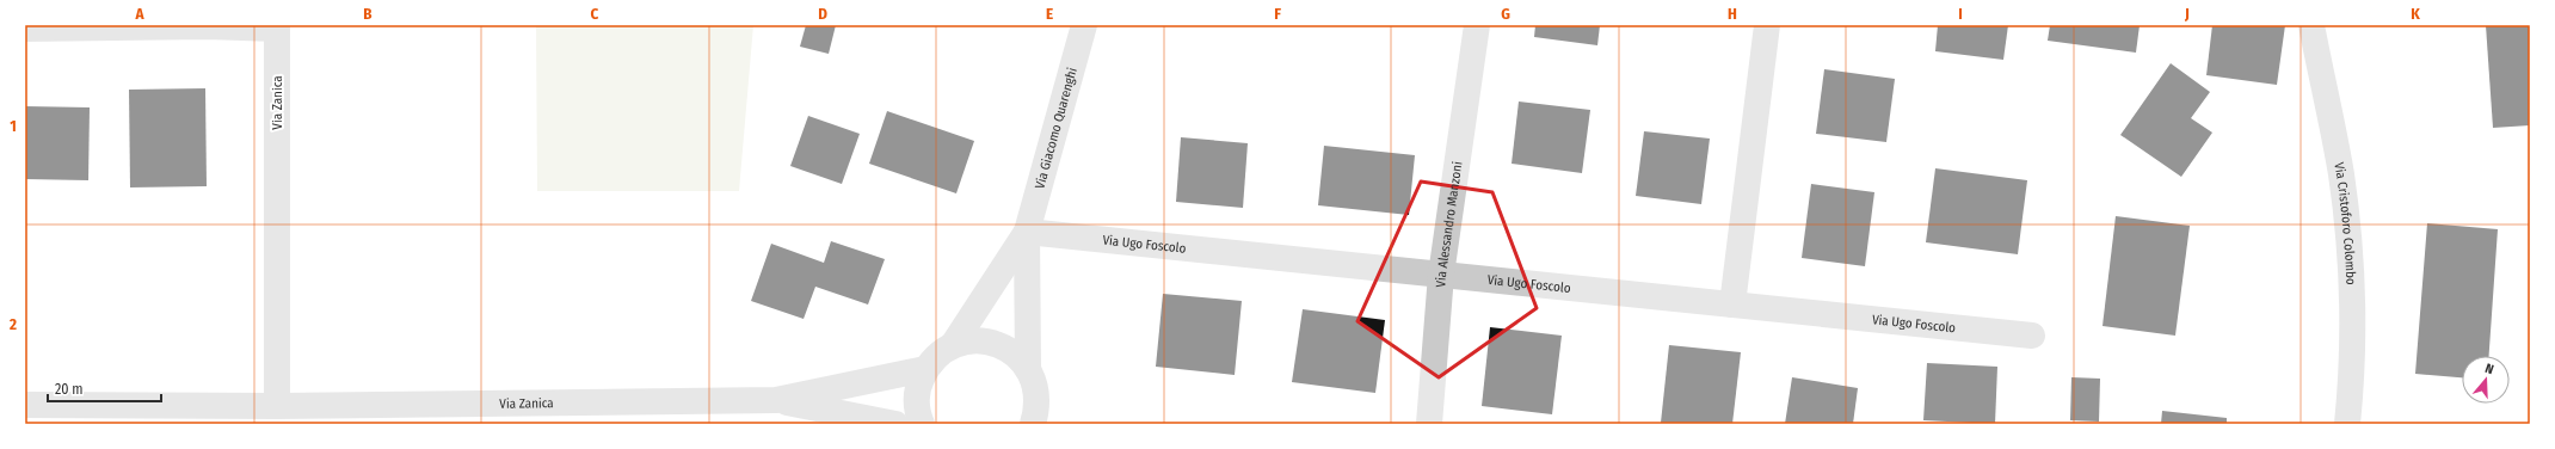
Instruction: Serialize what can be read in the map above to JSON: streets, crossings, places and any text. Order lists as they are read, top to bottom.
{
  "streets": {
    "street": [
      "Via Zanica",
      "Via Giacomo Quarenghi",
      "Via Cristoforo Colombo",
      "Via Alessandro Manzoni",
      "Via Ugo Foscolo"
    ]
  },
  "crossings": [
    ["Via Giacomo Quarenghi", "Via Ugo Foscolo"],
    ["Via Alessandro Manzoni", "Via Ugo Foscolo"]
  ],
  "scale_bar": "20 m",
  "north": "top",
  "grid": {
    "columns": [
      "A",
      "B",
      "C",
      "D",
      "E",
      "F",
      "G",
      "H",
      "I",
      "J",
      "K"
    ],
    "rows": ["1", "2"]
  }
}
